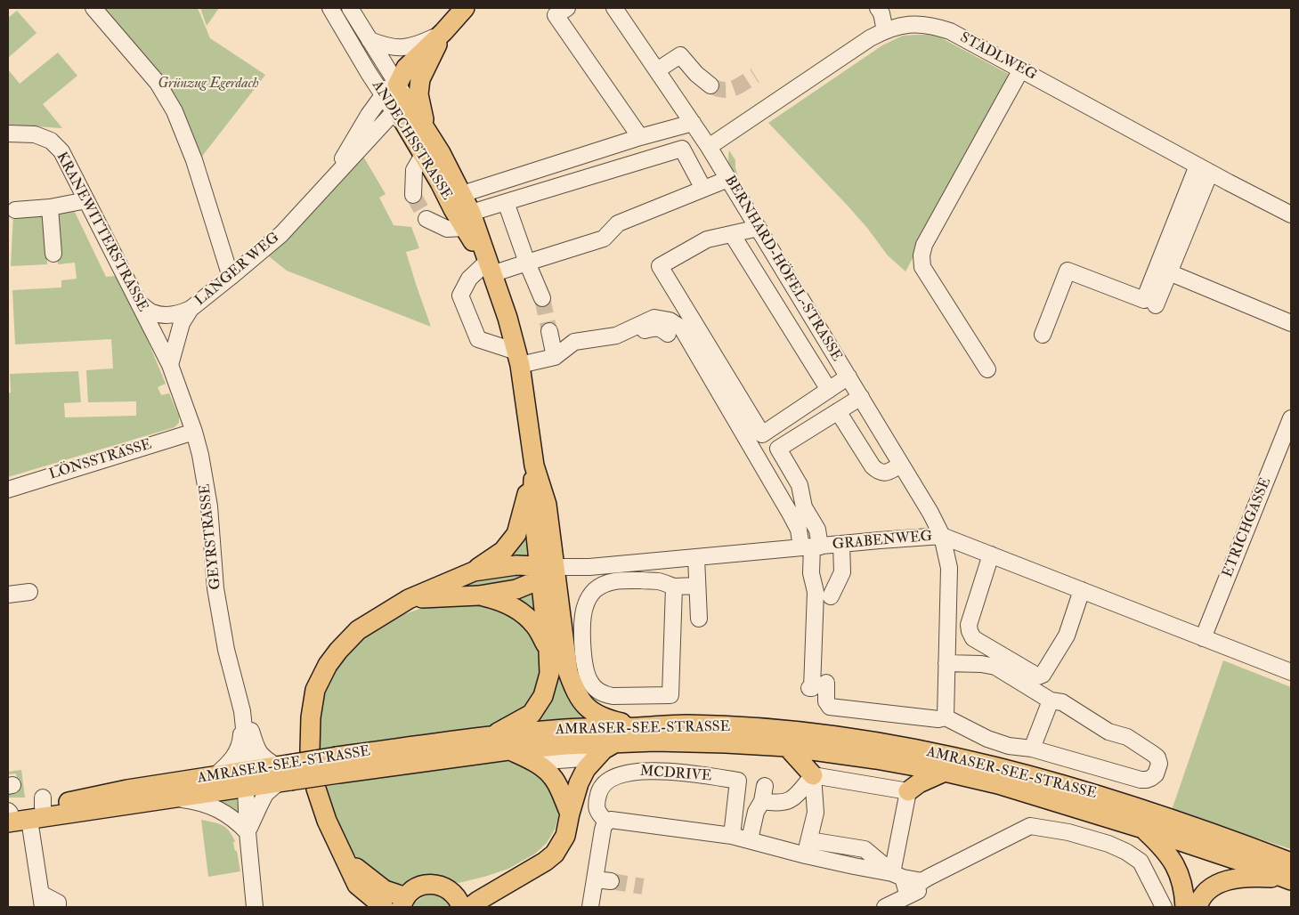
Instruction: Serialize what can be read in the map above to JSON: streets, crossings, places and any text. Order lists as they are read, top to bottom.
{
  "streets": {
    "main road": ["ANDECHSSTRASSE", "LANGER WEG", "AMRASER-SEE-STRASSE"],
    "street": [
      "STADLWEG",
      "KRANEWITTERSTRASSE",
      "BERNHARD-HÖFEL-STRASSE",
      "LÖNSSTRASSE",
      "ETRICHGASSE",
      "GEYRSTRASSE",
      "GRABENWEG",
      "MCDRIVE"
    ]
  },
  "crossings": [
    ["STADLWEG", "BERNHARD-HÖFEL-STRASSE"],
    ["ANDECHSSTRASSE", "LANGER WEG"],
    ["ANDECHSSTRASSE", "GRABENWEG"],
    ["KRANEWITTERSTRASSE", "LANGER WEG"],
    ["KRANEWITTERSTRASSE", "GEYRSTRASSE"],
    ["BERNHARD-HÖFEL-STRASSE", "GRABENWEG"],
    ["LANGER WEG", "GEYRSTRASSE"],
    ["LÖNSSTRASSE", "GEYRSTRASSE"],
    ["ETRICHGASSE", "GRABENWEG"],
    ["GEYRSTRASSE", "AMRASER-SEE-STRASSE"]
  ],
  "parks": ["Grünzug Egerdach"]
}
